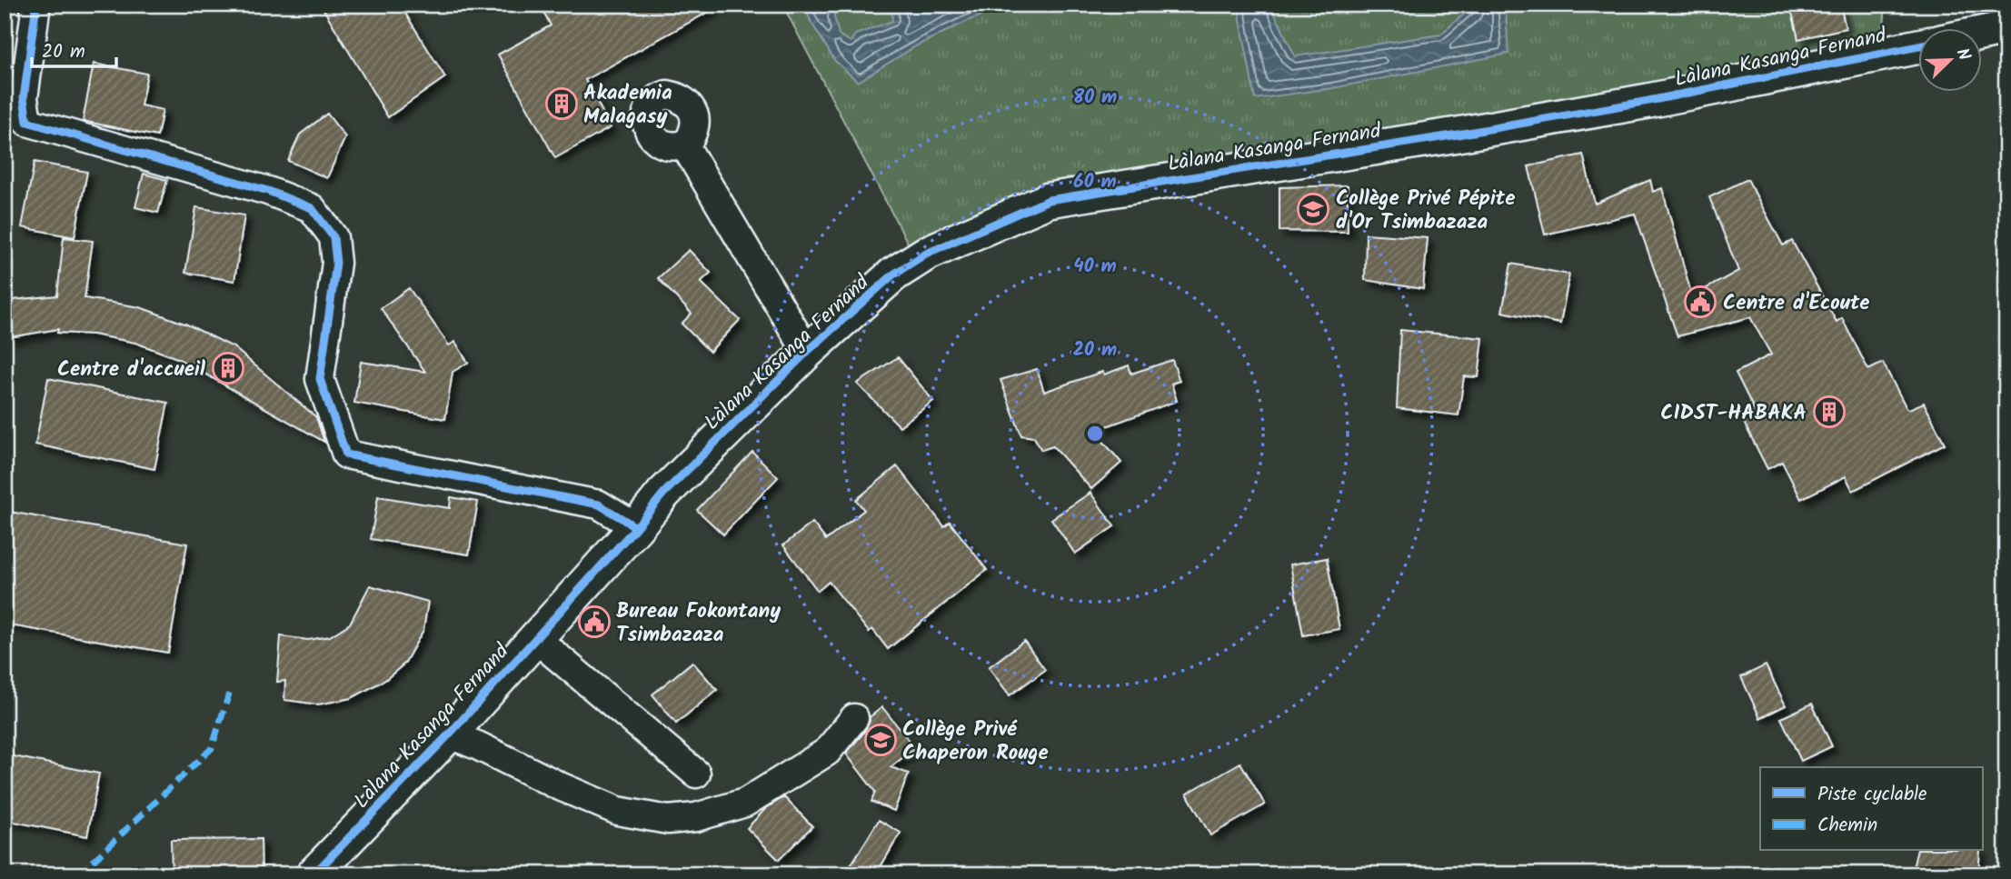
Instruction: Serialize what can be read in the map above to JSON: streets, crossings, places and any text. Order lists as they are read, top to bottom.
{
  "streets": {
    "street": ["Làlana Kasanga Fernand"]
  },
  "places": {
    "building": ["Akademia Malagasy", "Centre d'accueil", "CIDST-HABAKA"],
    "school or university": ["Collège Privé Pépite d'Or Tsimbazaza", "Collège Privé Chaperon Rouge"],
    "public building": ["Centre d'Ecoute", "Bureau Fokontany Tsimbazaza"]
  },
  "legend": ["Piste cyclable", "Chemin"],
  "scale_bar": "20 m",
  "north": "top right",
  "rings": [
    "80 m",
    "60 m",
    "40 m",
    "20 m"
  ]
}
